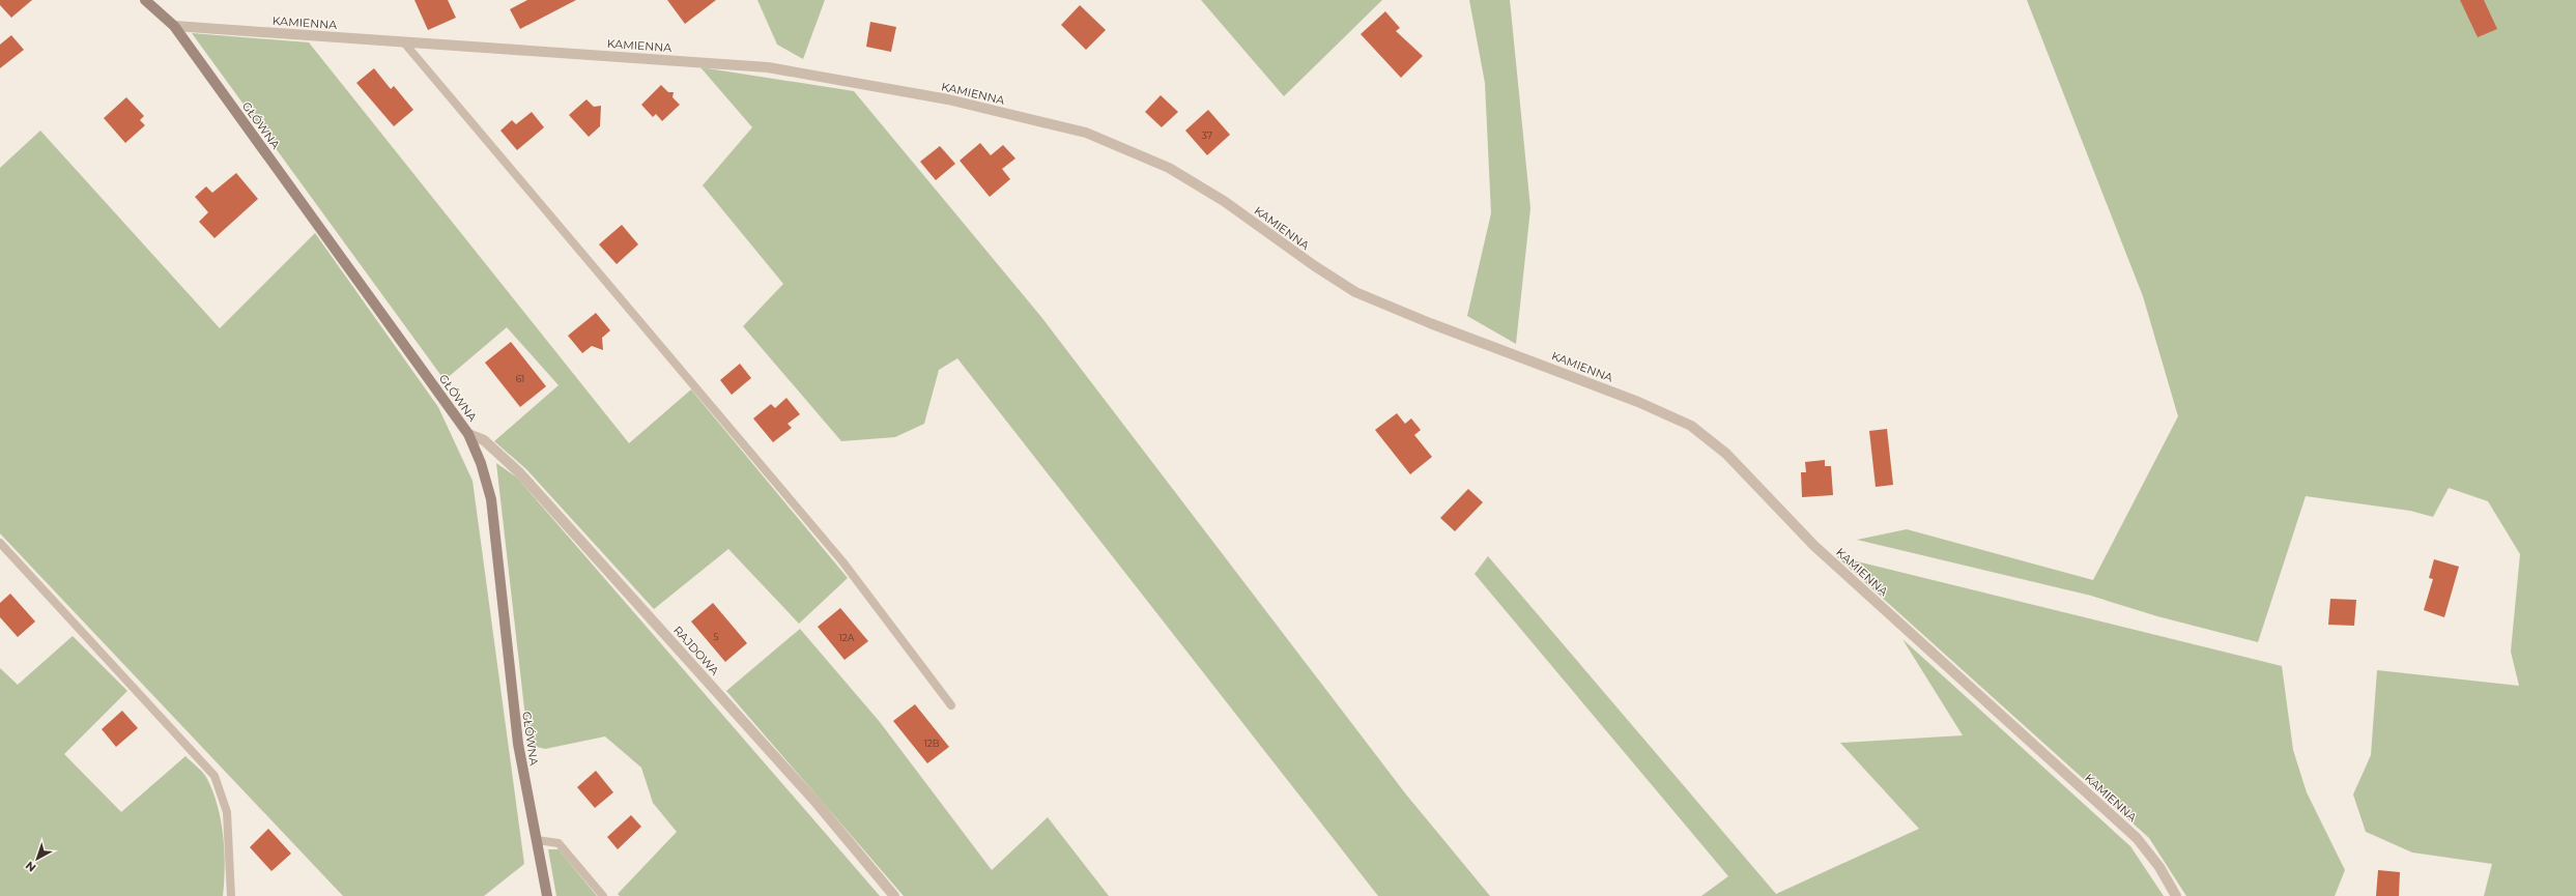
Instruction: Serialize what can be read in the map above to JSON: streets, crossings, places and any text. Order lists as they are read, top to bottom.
{
  "streets": {
    "street": ["KAMIENNA", "GŁÓWNA", "RAJDOWA"]
  },
  "crossings": [
    ["KAMIENNA", "GŁÓWNA"],
    ["GŁÓWNA", "RAJDOWA"]
  ],
  "house_numbers": [
    "37",
    "61",
    "5",
    "12A",
    "12B"
  ],
  "north": "bottom left"
}
